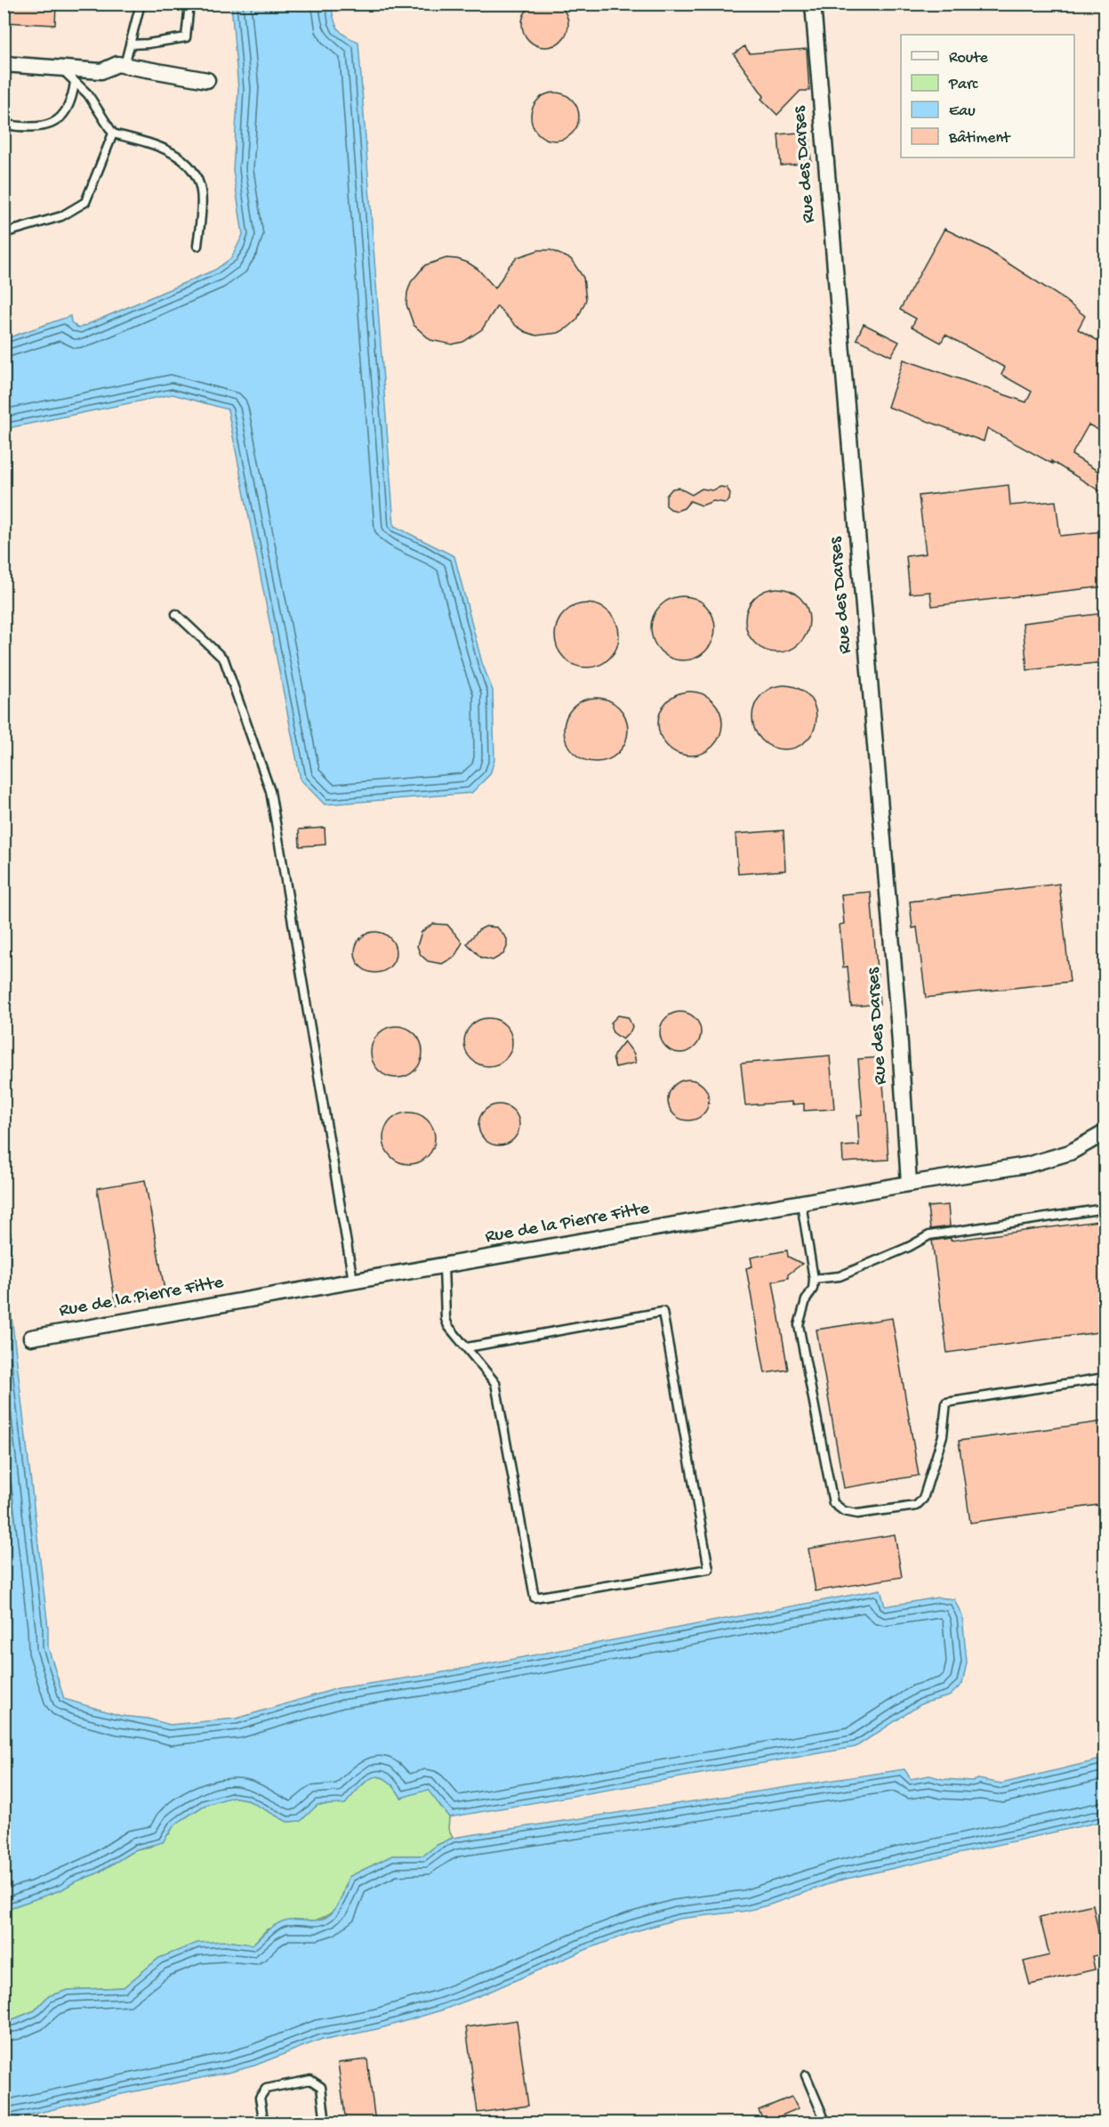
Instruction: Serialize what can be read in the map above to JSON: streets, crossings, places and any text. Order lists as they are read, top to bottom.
{
  "streets": {
    "street": ["Rue des Darses", "Rue de la Pierre Fitte"]
  },
  "crossings": [
    ["Rue des Darses", "Rue de la Pierre Fitte"]
  ],
  "legend": [
    "Route",
    "Parc",
    "Eau",
    "Bâtiment"
  ]
}
